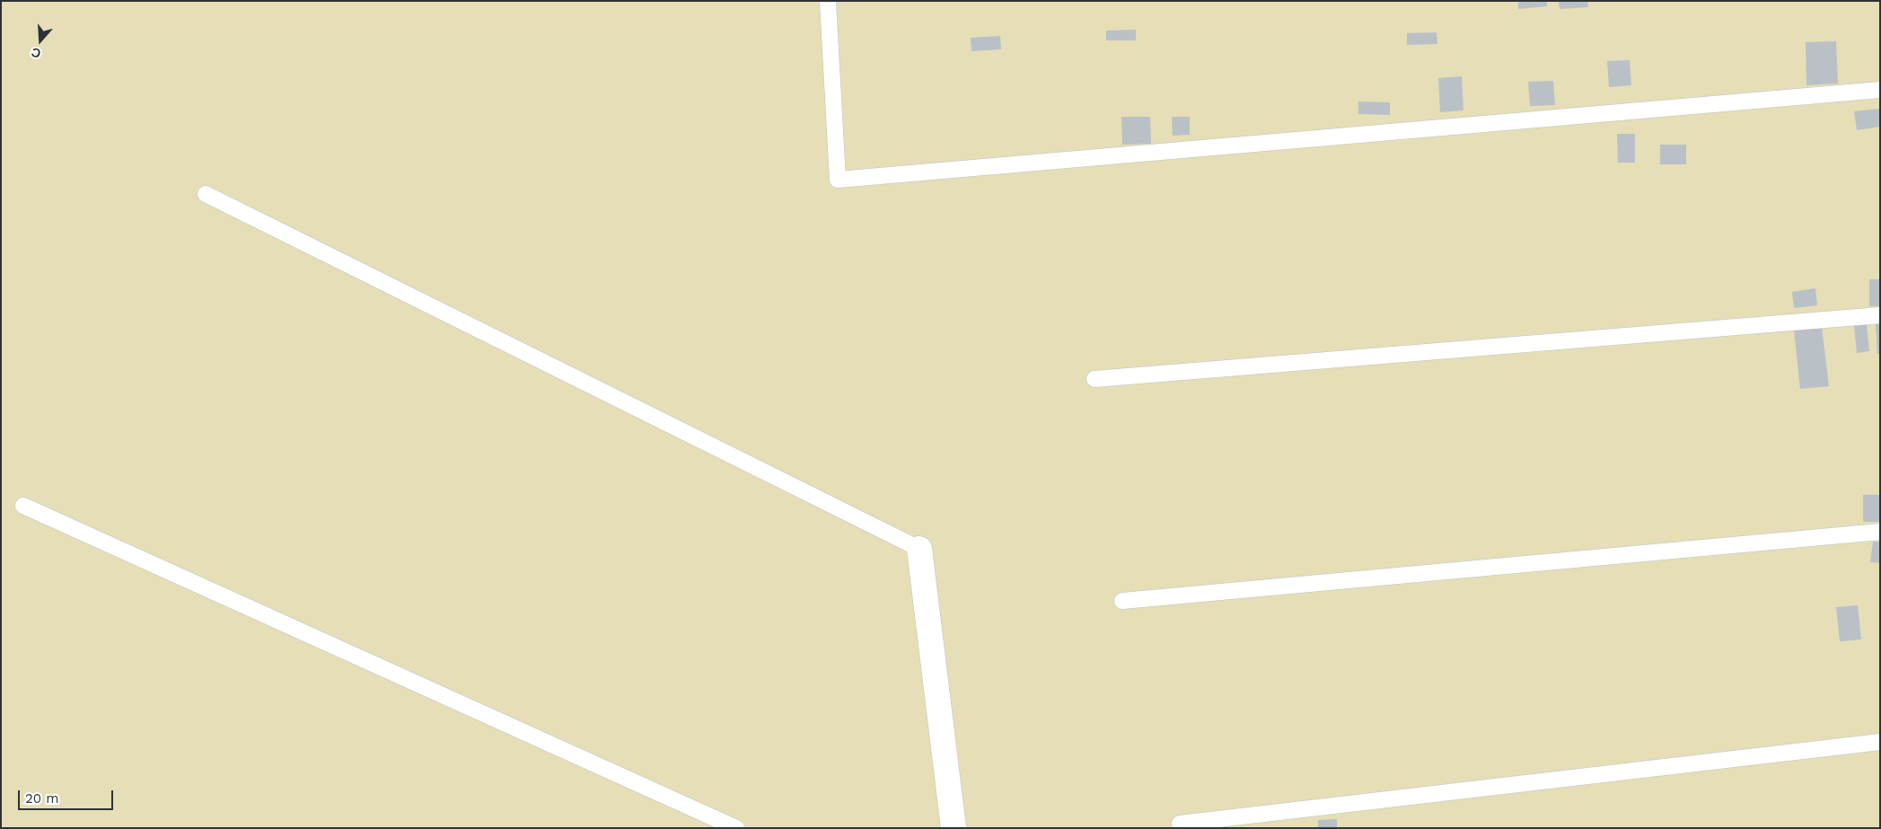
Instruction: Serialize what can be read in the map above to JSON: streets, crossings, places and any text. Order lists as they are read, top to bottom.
{
  "scale_bar": "20 m",
  "north": "bottom"
}
